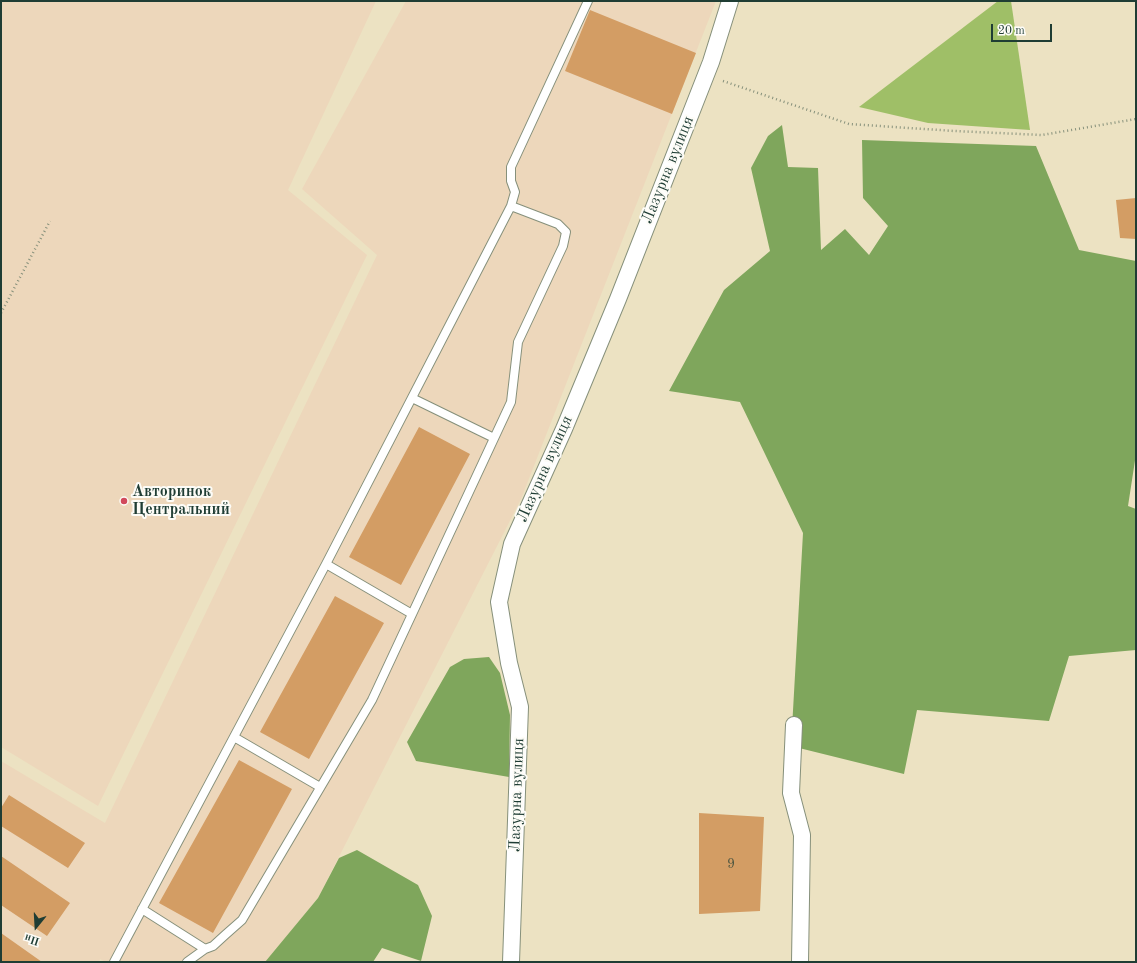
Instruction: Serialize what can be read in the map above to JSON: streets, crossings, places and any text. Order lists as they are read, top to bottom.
{
  "streets": {
    "street": ["Лазурна вулиця"]
  },
  "places": ["Авторинок Центральний"],
  "house_numbers": ["9"],
  "scale_bar": "20 m",
  "north": "bottom"
}
